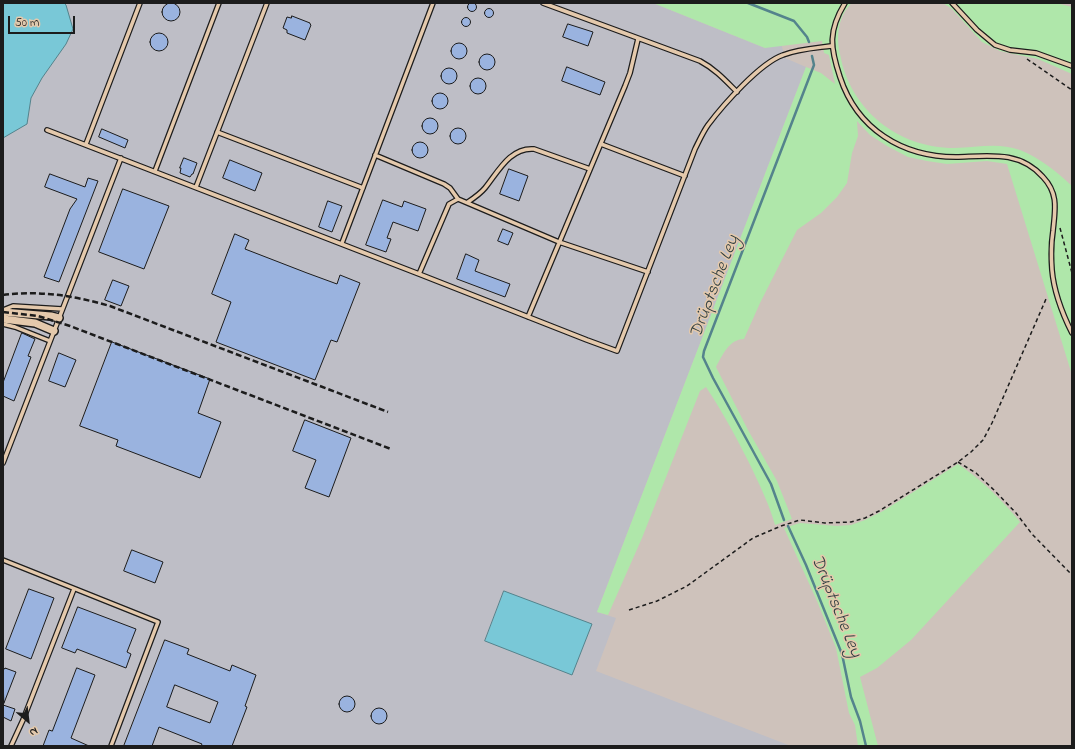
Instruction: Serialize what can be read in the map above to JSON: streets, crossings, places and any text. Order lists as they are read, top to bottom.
{
  "water": ["Drüptsche Ley"],
  "scale_bar": "50 m",
  "north": "bottom right"
}
